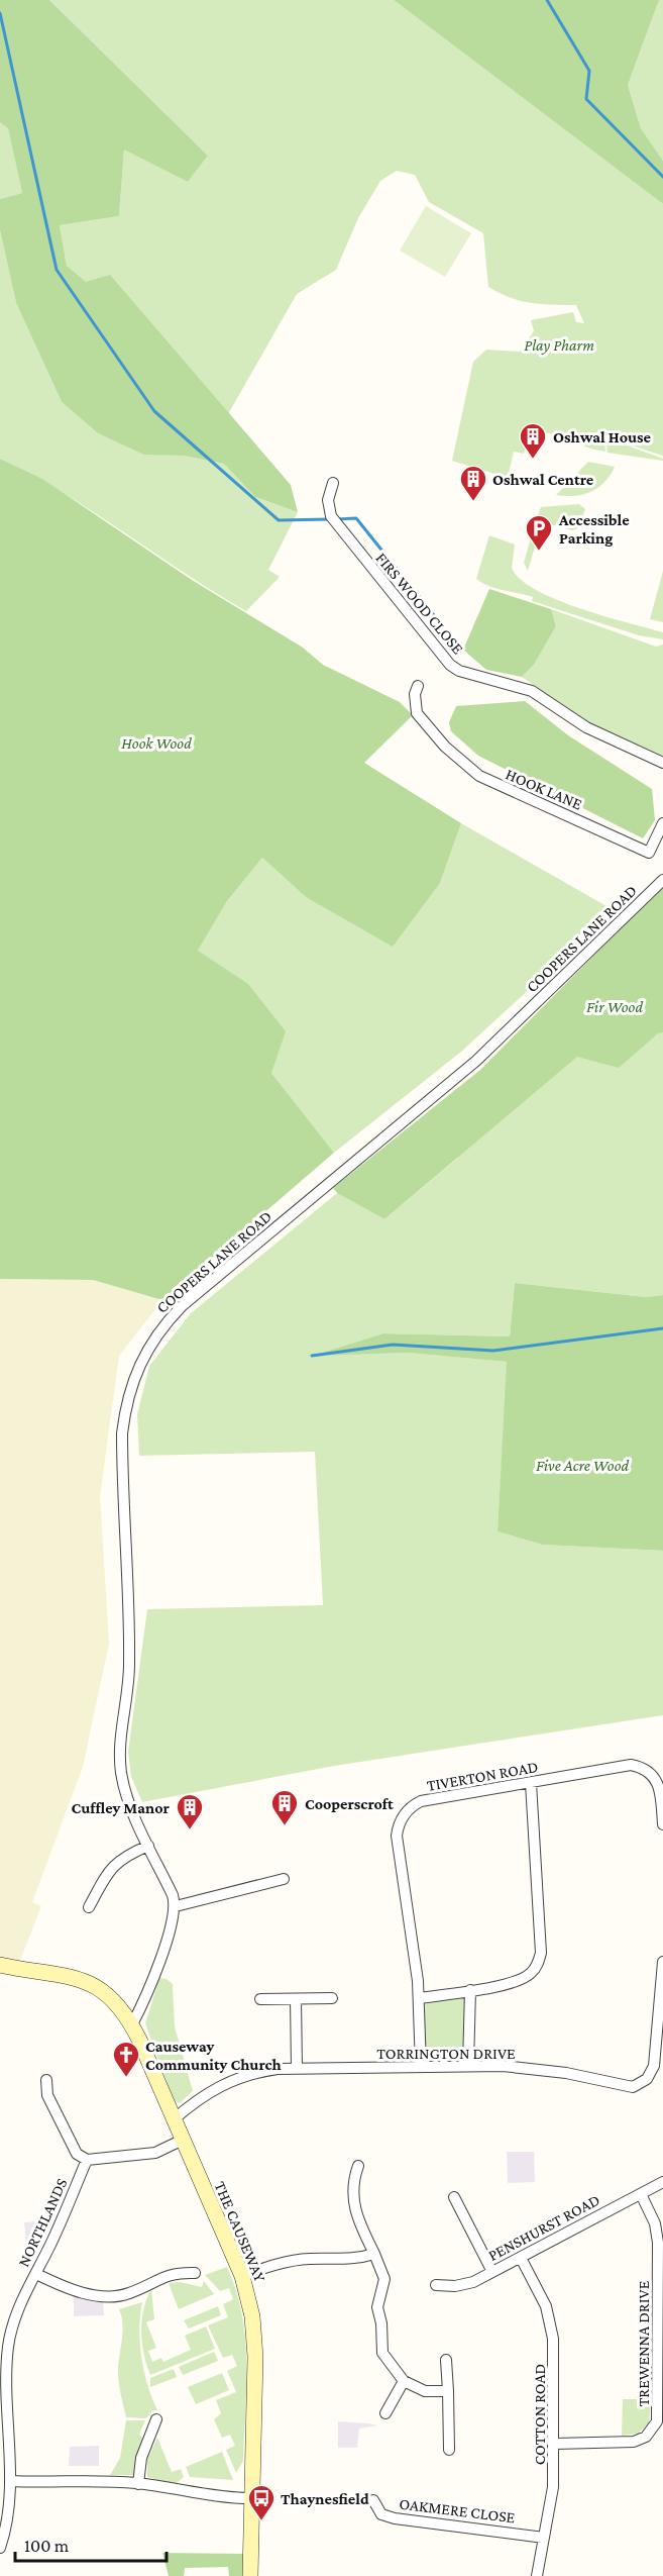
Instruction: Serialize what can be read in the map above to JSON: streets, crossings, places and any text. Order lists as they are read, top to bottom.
{
  "streets": {
    "main road": ["THE CAUSEWAY"],
    "street": [
      "FIRS WOOD CLOSE",
      "HOOK LANE",
      "COOPERS LANE ROAD",
      "TIVERTON ROAD",
      "TORRINGTON DRIVE",
      "NORTHLANDS",
      "PENSHURST ROAD",
      "TREWENNA DRIVE",
      "COTTON ROAD",
      "OAKMERE CLOSE"
    ]
  },
  "crossings": [
    ["TIVERTON ROAD", "TORRINGTON DRIVE"],
    ["TORRINGTON DRIVE", "THE CAUSEWAY"],
    ["PENSHURST ROAD", "TREWENNA DRIVE"],
    ["PENSHURST ROAD", "COTTON ROAD"],
    ["TREWENNA DRIVE", "COTTON ROAD"],
    ["COTTON ROAD", "OAKMERE CLOSE"]
  ],
  "parks": [
    "Play Pharm",
    "Hook Wood",
    "Fir Wood",
    "Five Acre Wood"
  ],
  "places": {
    "building": [
      "Oshwal House",
      "Oshwal Centre",
      "Cooperscroft",
      "Cuffley Manor"
    ],
    "parking": ["Accessible Parking"],
    "church": ["Causeway Community Church"],
    "bus stop": ["Thaynesfield"]
  },
  "scale_bar": "100 m"
}
